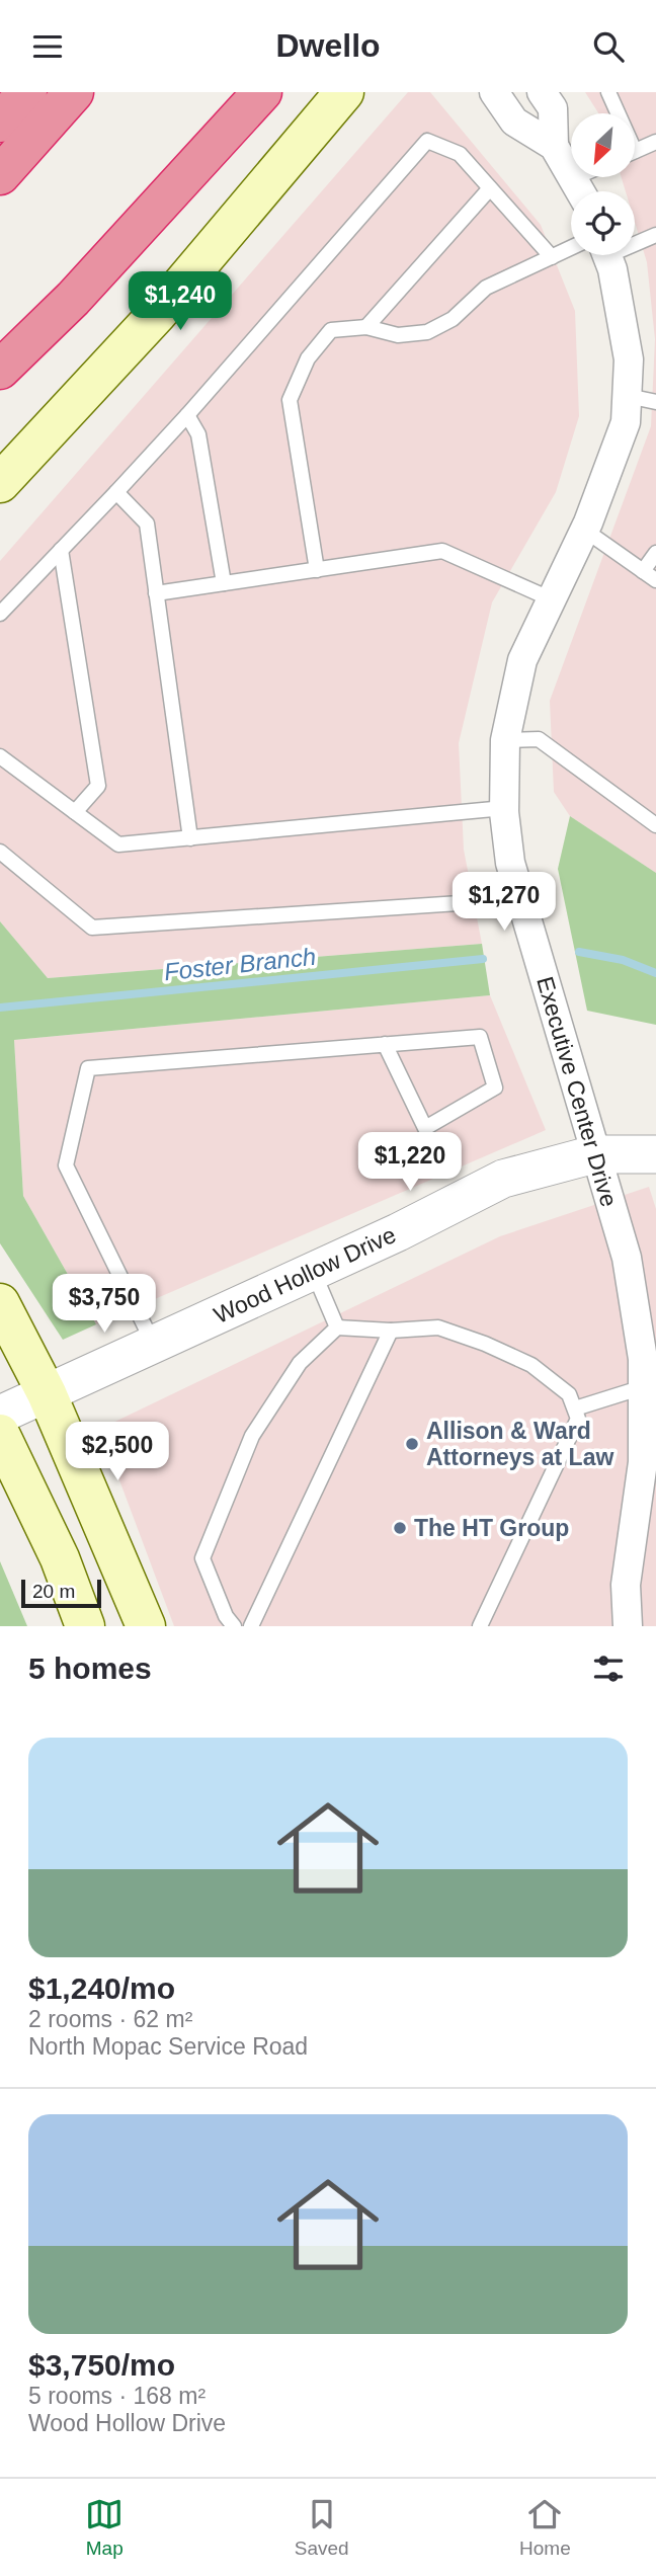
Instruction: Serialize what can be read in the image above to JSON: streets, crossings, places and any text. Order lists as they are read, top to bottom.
{
  "streets": {
    "street": ["Executive Center Drive", "Wood Hollow Drive"]
  },
  "crossings": [
    ["Executive Center Drive", "Wood Hollow Drive"]
  ],
  "water": ["Foster Branch"],
  "places": ["Allison & Ward Attorneys at Law", "The HT Group"],
  "scale_bar": "20 m",
  "north": "bottom left",
  "page": {
    "header": "Dwello",
    "price": [
      "$1,240",
      "$1,270",
      "$1,220",
      "$3,750",
      "$2,500"
    ],
    "scale": "20 m",
    "heading": "5 homes",
    "list": [
      {
        "name": "$1,240/mo",
        "note": "2 rooms · 62 m² · North Mopac Service Road"
      },
      {
        "name": "$3,750/mo",
        "note": "5 rooms · 168 m² · Wood Hollow Drive"
      }
    ],
    "tabs": ["Map", "Saved", "Home"]
  }
}
